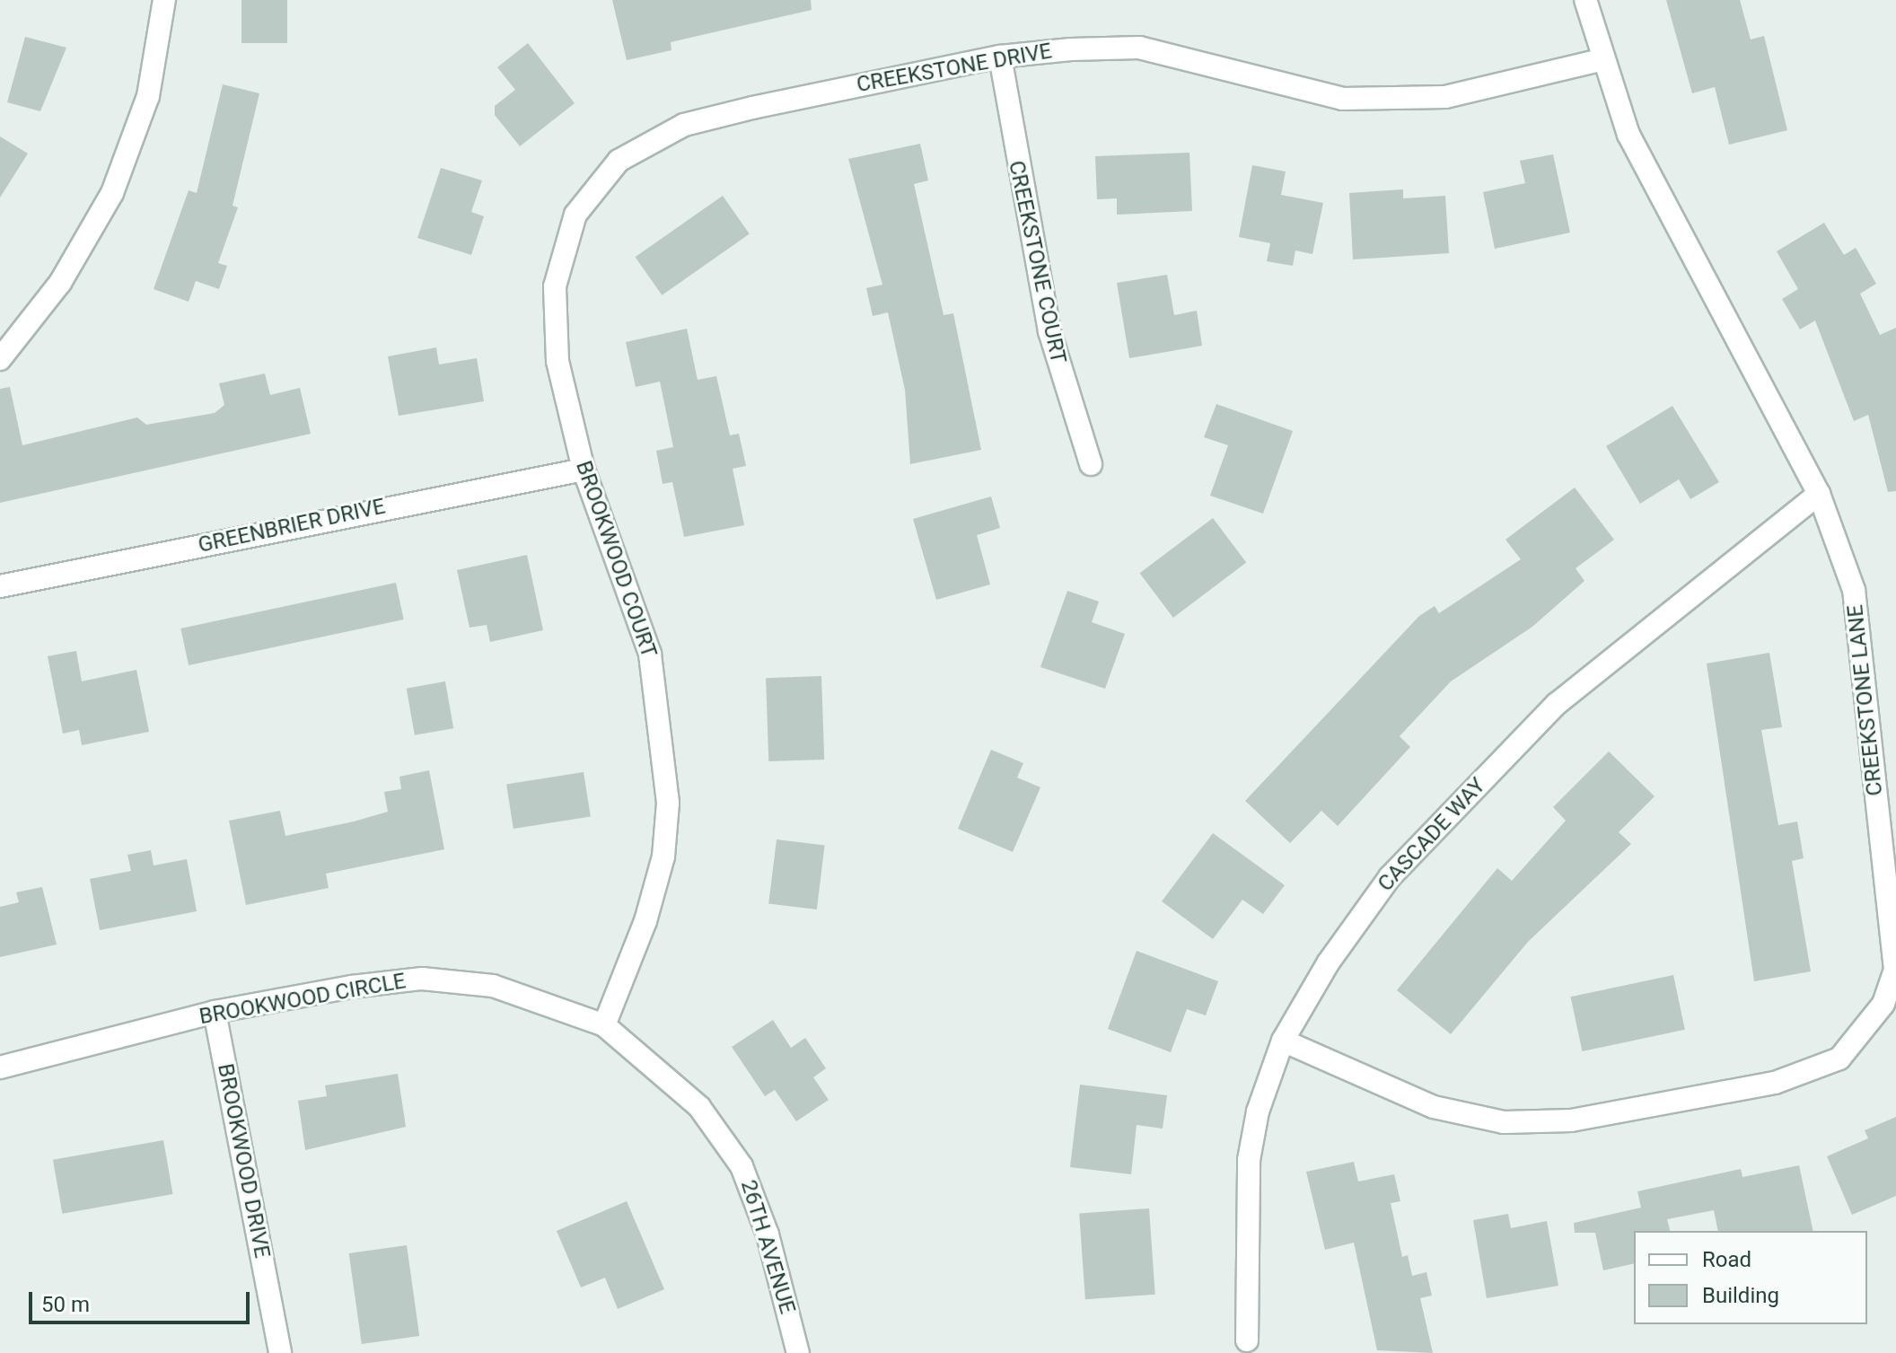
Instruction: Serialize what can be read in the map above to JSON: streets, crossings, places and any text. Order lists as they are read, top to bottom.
{
  "streets": {
    "street": [
      "CREEKSTONE DRIVE",
      "CREEKSTONE COURT",
      "GREENBRIER DRIVE",
      "BROOKWOOD COURT",
      "CREEKSTONE LANE",
      "CASCADE WAY",
      "BROOKWOOD CIRCLE",
      "BROOKWOOD DRIVE",
      "26TH AVENUE"
    ]
  },
  "crossings": [
    ["CREEKSTONE DRIVE", "CREEKSTONE COURT"],
    ["CREEKSTONE DRIVE", "BROOKWOOD COURT"],
    ["CREEKSTONE DRIVE", "CREEKSTONE LANE"],
    ["GREENBRIER DRIVE", "BROOKWOOD COURT"],
    ["BROOKWOOD COURT", "BROOKWOOD CIRCLE"],
    ["BROOKWOOD COURT", "26TH AVENUE"],
    ["CREEKSTONE LANE", "CASCADE WAY"],
    ["BROOKWOOD CIRCLE", "BROOKWOOD DRIVE"],
    ["BROOKWOOD CIRCLE", "26TH AVENUE"]
  ],
  "legend": ["Road", "Building"],
  "scale_bar": "50 m"
}
